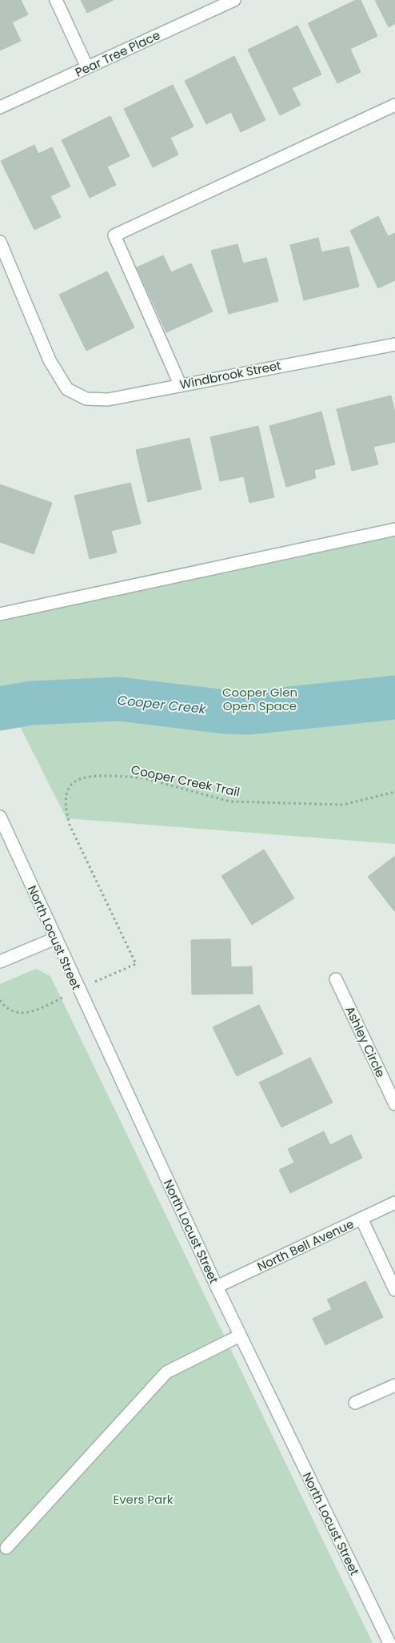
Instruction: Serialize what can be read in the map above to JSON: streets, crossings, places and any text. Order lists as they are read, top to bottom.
{
  "streets": {
    "street": [
      "Pear Tree Place",
      "Windbrook Street",
      "North Locust Street",
      "Ashley Circle",
      "North Bell Avenue"
    ],
    "path": ["Cooper Creek Trail"]
  },
  "crossings": [
    ["North Locust Street", "North Bell Avenue"]
  ],
  "water": ["Cooper Creek"],
  "parks": ["Cooper Glen Open Space", "Evers Park"]
}
